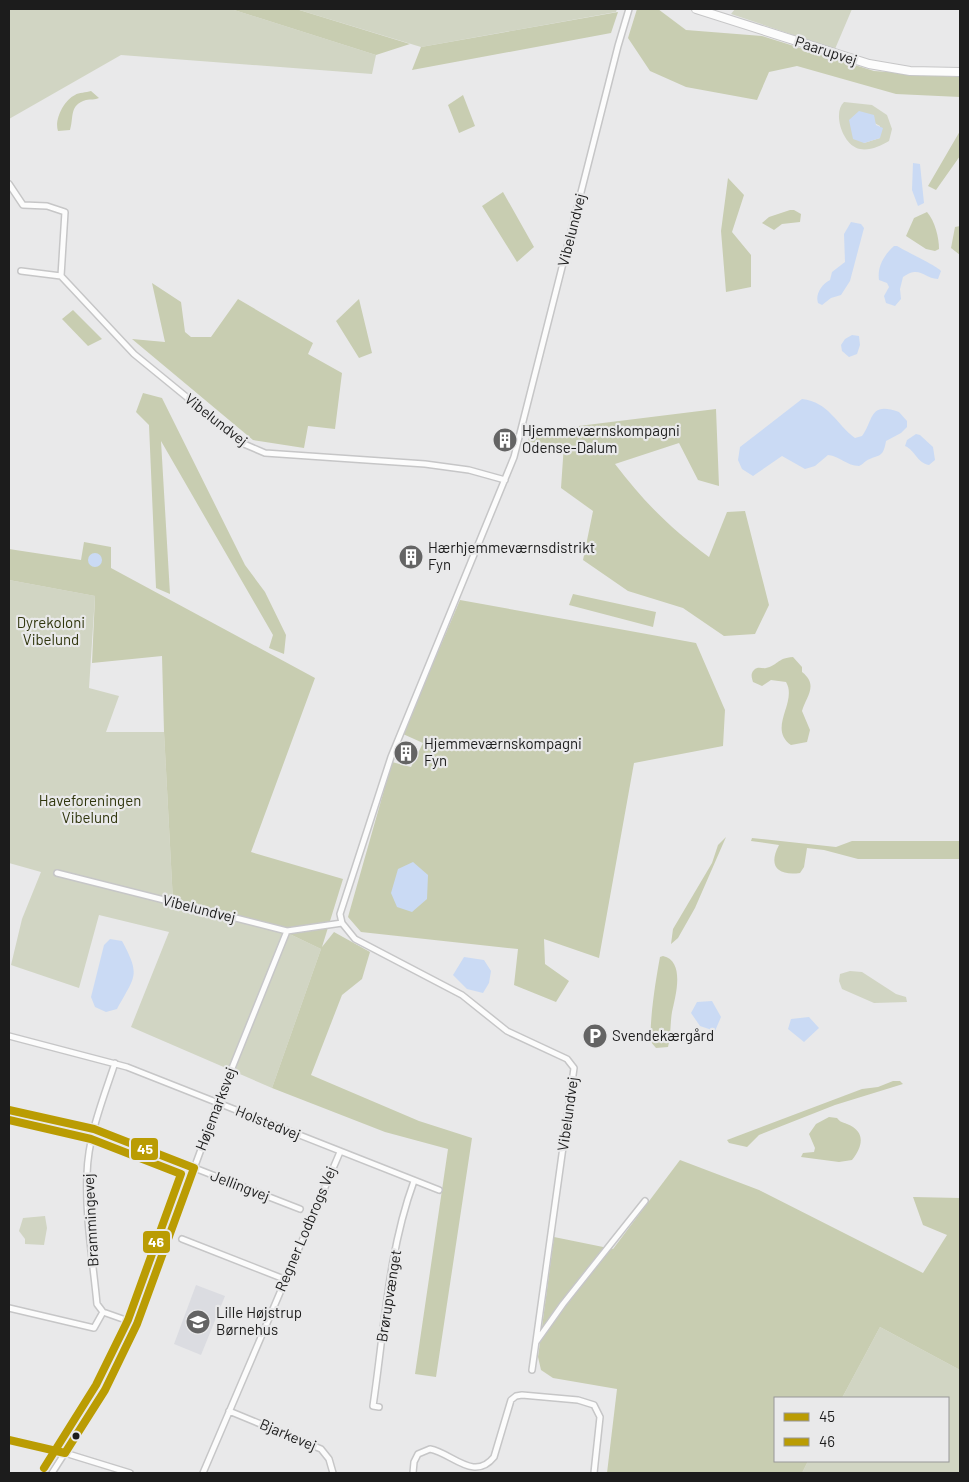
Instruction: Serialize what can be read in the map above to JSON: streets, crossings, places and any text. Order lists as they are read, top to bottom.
{
  "streets": {
    "street": [
      "Paarupvej",
      "Vibelundvej",
      "Højemarksvej",
      "Holstedvej",
      "Jellingvej",
      "Brammingevej",
      "Regner Lodbrogs Vej",
      "Brørupvænget",
      "Bjarkevej"
    ]
  },
  "crossings": [
    ["Vibelundvej", "Højemarksvej"],
    ["Højemarksvej", "Holstedvej"],
    ["Højemarksvej", "Jellingvej"],
    ["Holstedvej", "Brammingevej"],
    ["Holstedvej", "Regner Lodbrogs Vej"],
    ["Holstedvej", "Brørupvænget"],
    ["Jellingvej", "Brammingevej"],
    ["Regner Lodbrogs Vej", "Bjarkevej"]
  ],
  "parks": ["Dyrekoloni Vibelund", "Haveforeningen Vibelund"],
  "places": {
    "building": ["Hjemmeværnskompagni Odense-Dalum", "Hærhjemmeværnsdistrikt Fyn", "Hjemmeværnskompagni Fyn"],
    "parking": ["Svendekærgård"],
    "school or university": ["Lille Højstrup Børnehus"]
  },
  "lines": ["transit line 45", "transit line 46"],
  "legend": ["45", "46"]
}
